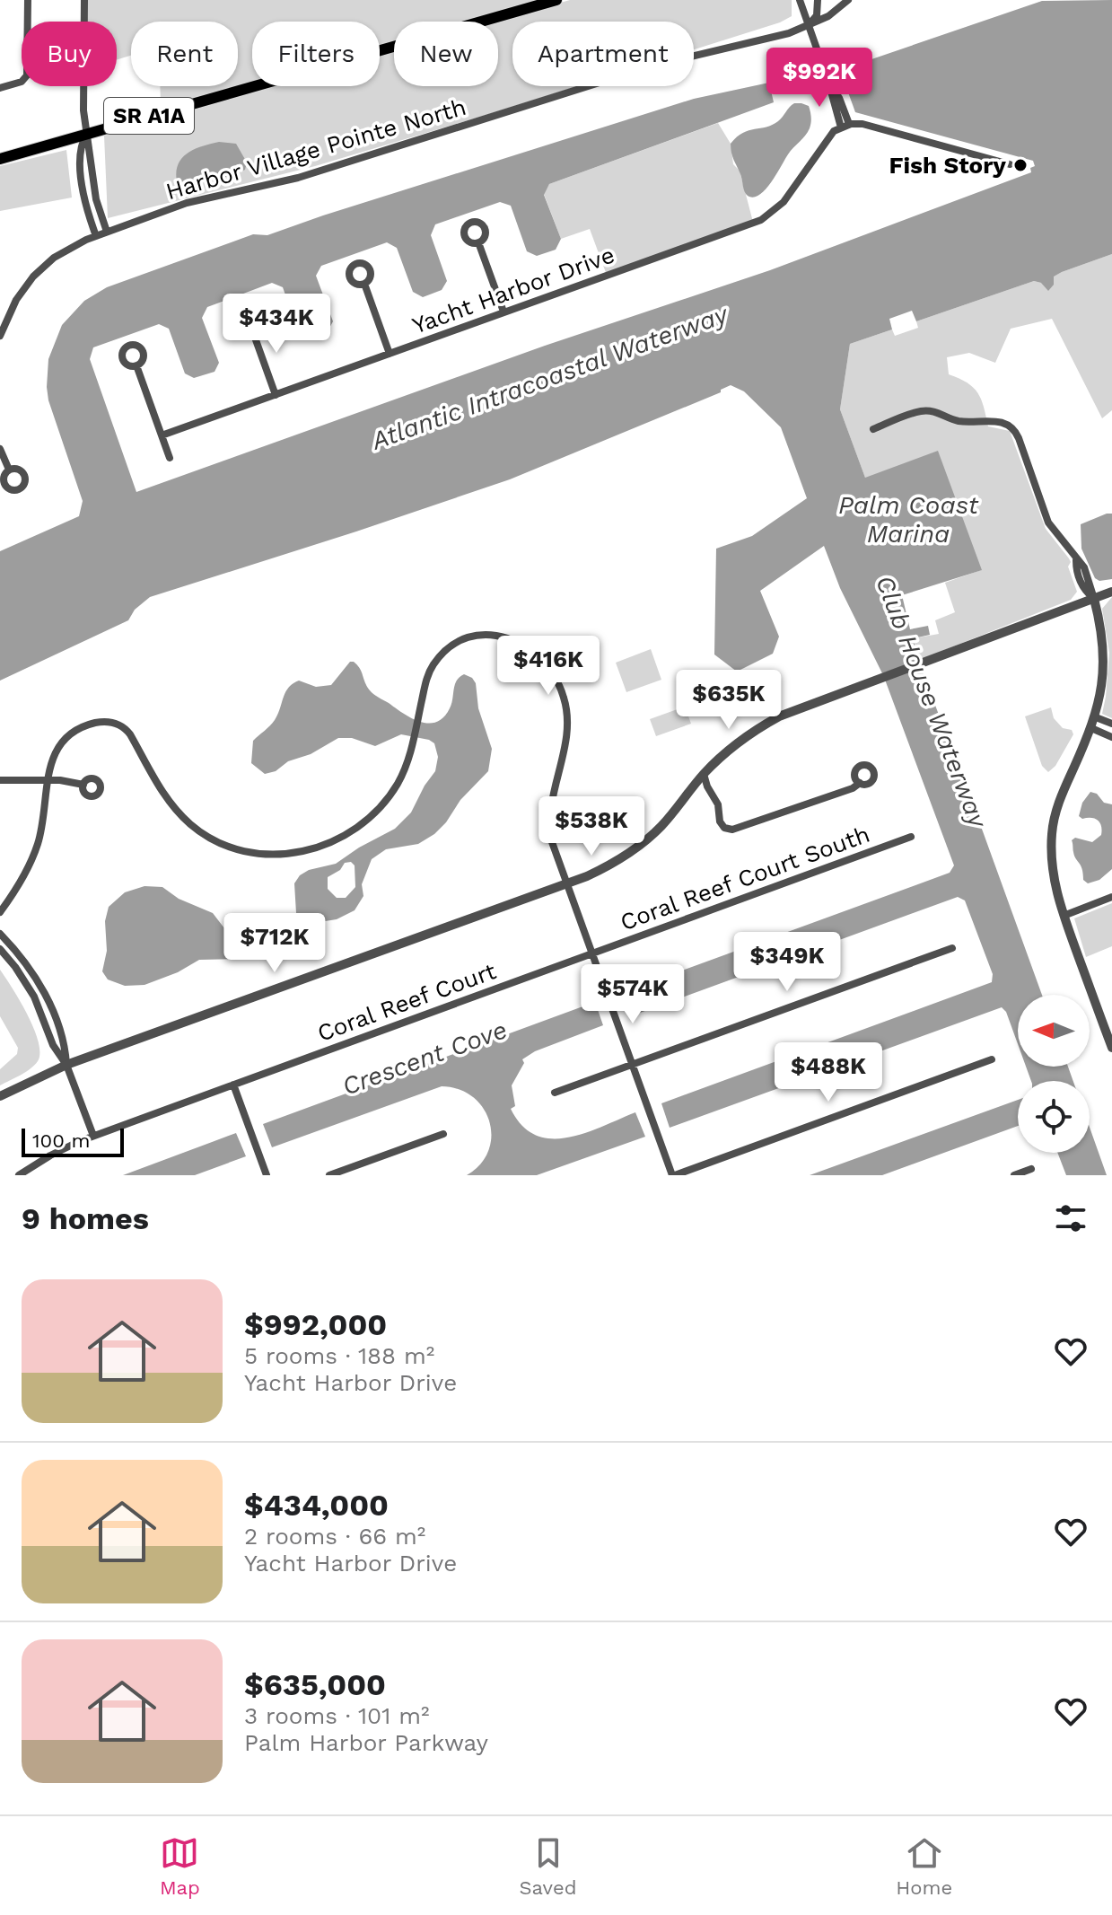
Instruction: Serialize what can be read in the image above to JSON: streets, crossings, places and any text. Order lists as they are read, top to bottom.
{
  "streets": {
    "main road": ["SR A1A"],
    "street": [
      "Harbor Village Pointe North",
      "Yacht Harbor Drive",
      "Coral Reef Court South",
      "Coral Reef Court"
    ]
  },
  "crossings": [
    ["Coral Reef Court South", "Coral Reef Court"]
  ],
  "water": [
    "Atlantic Intracoastal Waterway",
    "Palm Coast Marina",
    "Club House Waterway",
    "Crescent Cove"
  ],
  "places": ["Fish Story"],
  "scale_bar": "100 m",
  "north": "left",
  "page": {
    "chip": [
      "Buy",
      "Rent",
      "Filters",
      "New",
      "Apartment"
    ],
    "price": [
      "$992K",
      "$434K",
      "$416K",
      "$635K",
      "$538K",
      "$712K",
      "$349K",
      "$574K",
      "$488K"
    ],
    "scale": "100 m",
    "heading": "9 homes",
    "list": [
      {
        "name": "$992,000",
        "note": "5 rooms · 188 m² · Yacht Harbor Drive"
      },
      {
        "name": "$434,000",
        "note": "2 rooms · 66 m² · Yacht Harbor Drive"
      },
      {
        "name": "$635,000",
        "note": "3 rooms · 101 m² · Palm Harbor Parkway"
      }
    ],
    "tabs": ["Map", "Saved", "Home"]
  }
}
